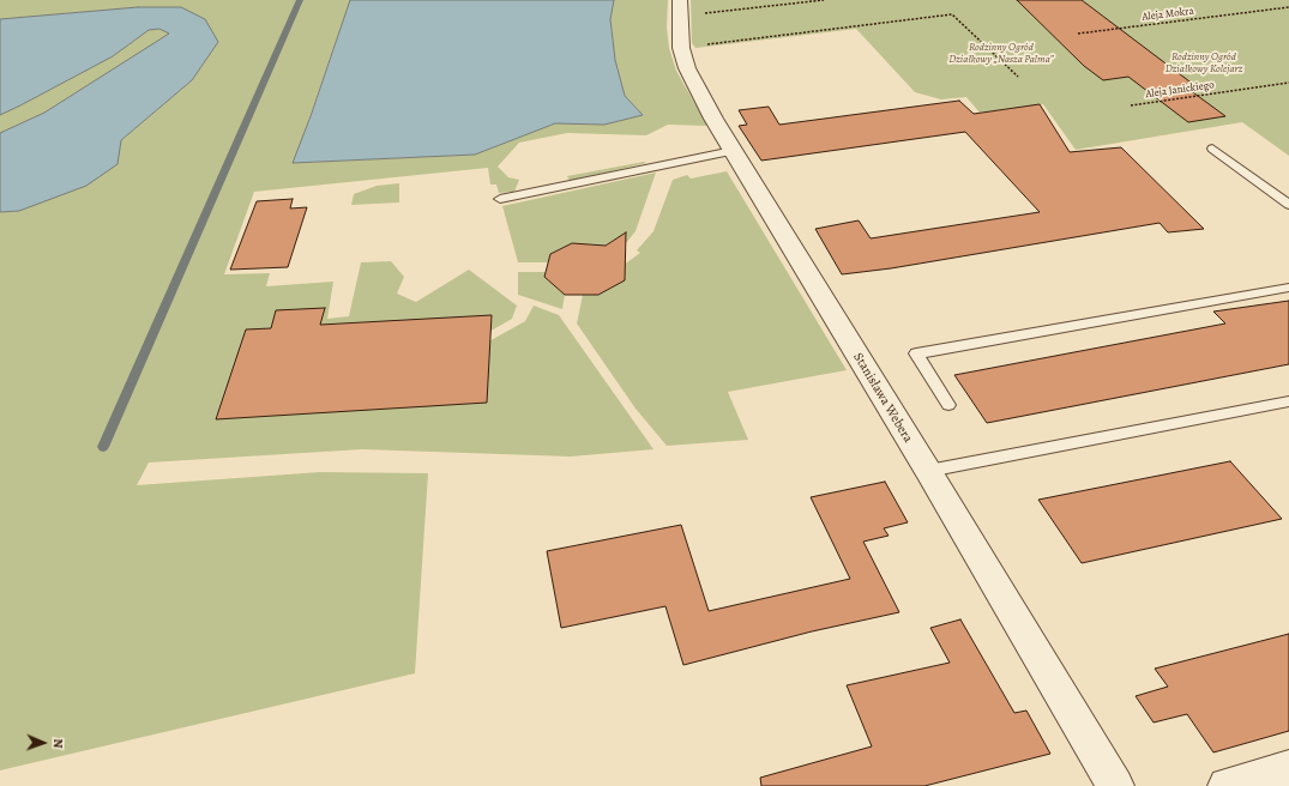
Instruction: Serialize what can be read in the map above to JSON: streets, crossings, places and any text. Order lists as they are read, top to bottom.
{
  "streets": {
    "street": ["Stanisława Webera"],
    "path": ["Aleja Mokra", "Aleja Janickiego"]
  },
  "parks": ["Rodzinny Ogród Działkowy „Nasza Palma”", "Rodzinny Ogród Działkowy Kolejarz"],
  "north": "right"
}
